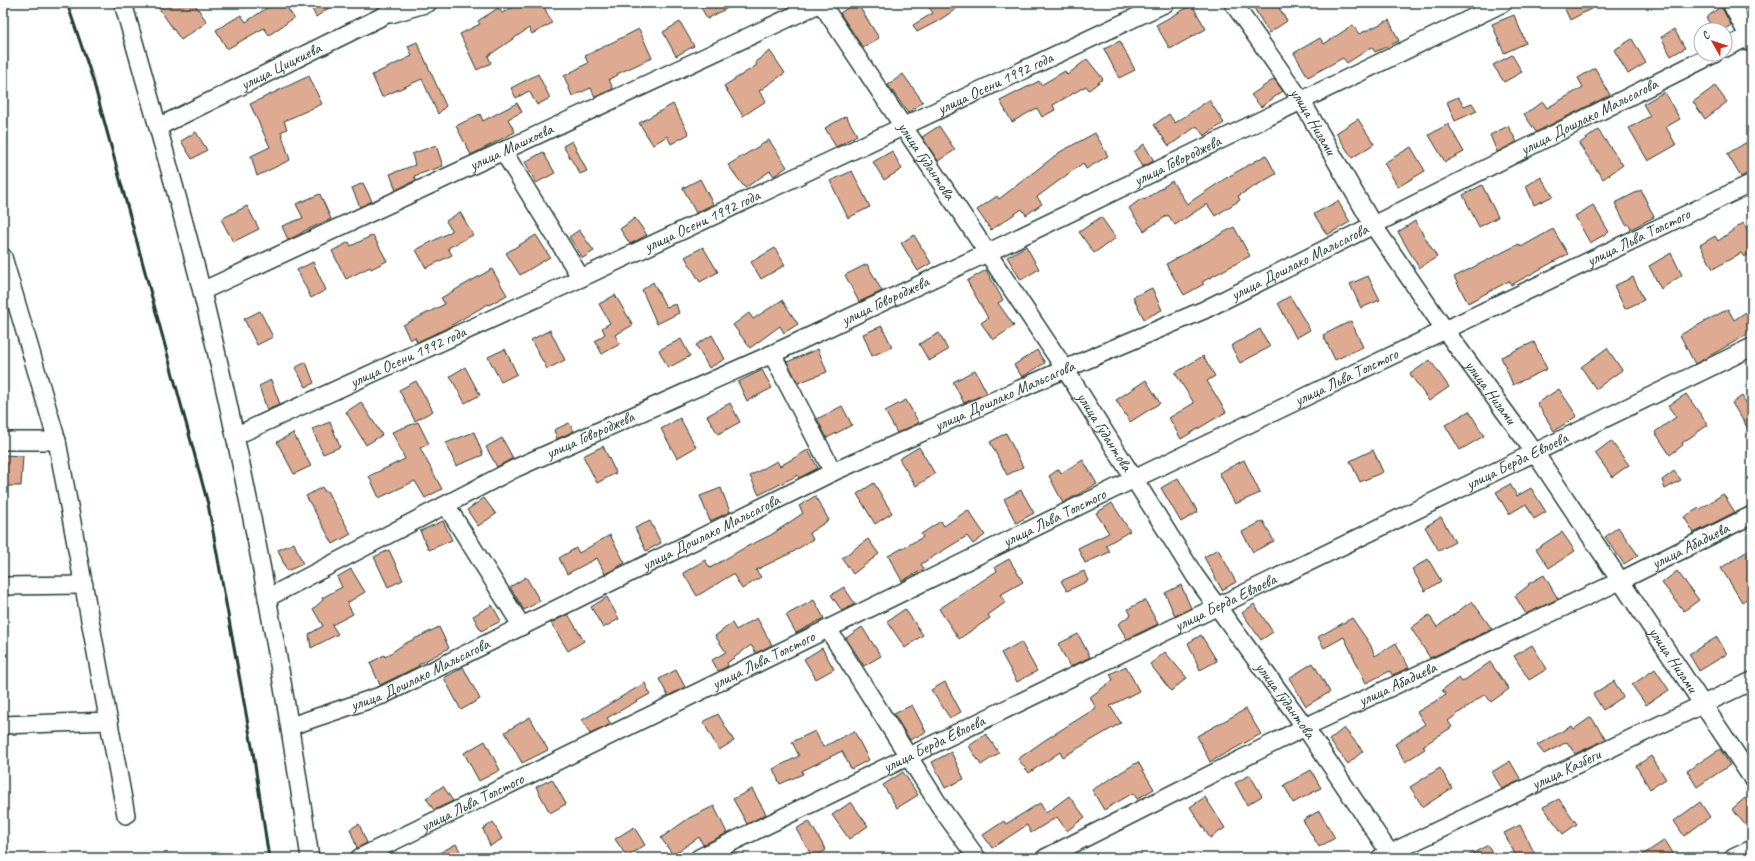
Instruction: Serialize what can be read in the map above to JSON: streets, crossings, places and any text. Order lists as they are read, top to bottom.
{
  "streets": {
    "street": [
      "улица Цицкиева",
      "улица Осени 1992 года",
      "улица Дошлако Мальсагова",
      "улица Низами",
      "улица Машхоева",
      "улица Говороджева",
      "улица Гудантова",
      "улица Льва Толстого",
      "улица Берда Евлоева",
      "улица Абадиева",
      "улица Казбеги"
    ]
  },
  "crossings": [
    ["улица Осени 1992 года", "улица Гудантова"],
    ["улица Дошлако Мальсагова", "улица Низами"],
    ["улица Дошлако Мальсагова", "улица Гудантова"],
    ["улица Низами", "улица Говороджева"],
    ["улица Низами", "улица Льва Толстого"],
    ["улица Низами", "улица Берда Евлоева"],
    ["улица Низами", "улица Абадиева"],
    ["улица Низами", "улица Казбеги"],
    ["улица Машхоева", "улица Гудантова"],
    ["улица Говороджева", "улица Гудантова"],
    ["улица Гудантова", "улица Льва Толстого"],
    ["улица Гудантова", "улица Берда Евлоева"],
    ["улица Гудантова", "улица Абадиева"],
    ["улица Гудантова", "улица Казбеги"]
  ],
  "north": "top left"
}
